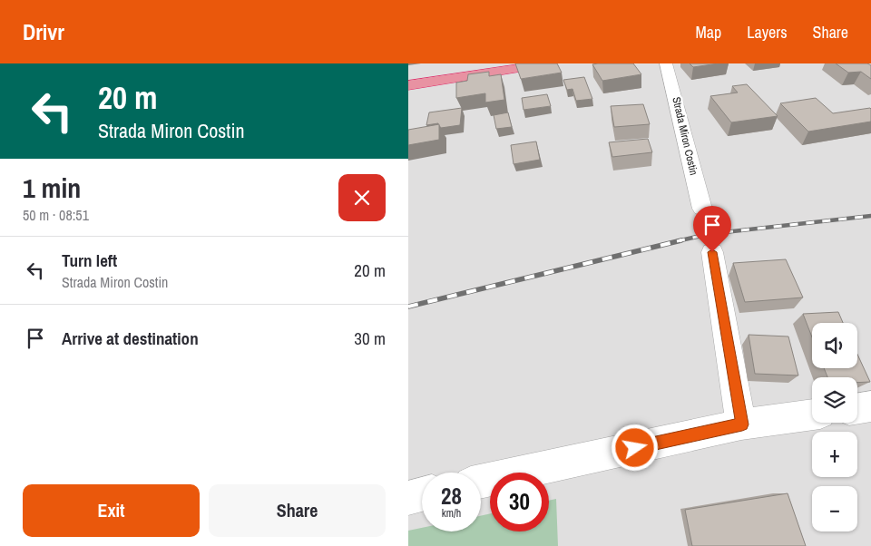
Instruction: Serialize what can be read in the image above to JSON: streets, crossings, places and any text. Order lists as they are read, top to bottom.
{
  "streets": {
    "street": ["Strada Miron Costin"]
  },
  "page": {
    "header": "Drivr",
    "nav": ["Map", "Layers", "Share"],
    "turn": ["20 m", "Strada Miron Costin"],
    "heading": ["1 min", "50 m · 08:51"],
    "list": [
      {
        "name": "Turn left",
        "note": "Strada Miron Costin",
        "value": "20 m"
      },
      {
        "name": "Arrive at destination",
        "value": "30 m"
      }
    ],
    "map_buttons": ["+", "−"],
    "speed": "28 km/h",
    "limit": "30",
    "buttons": ["Exit", "Share"]
  }
}
